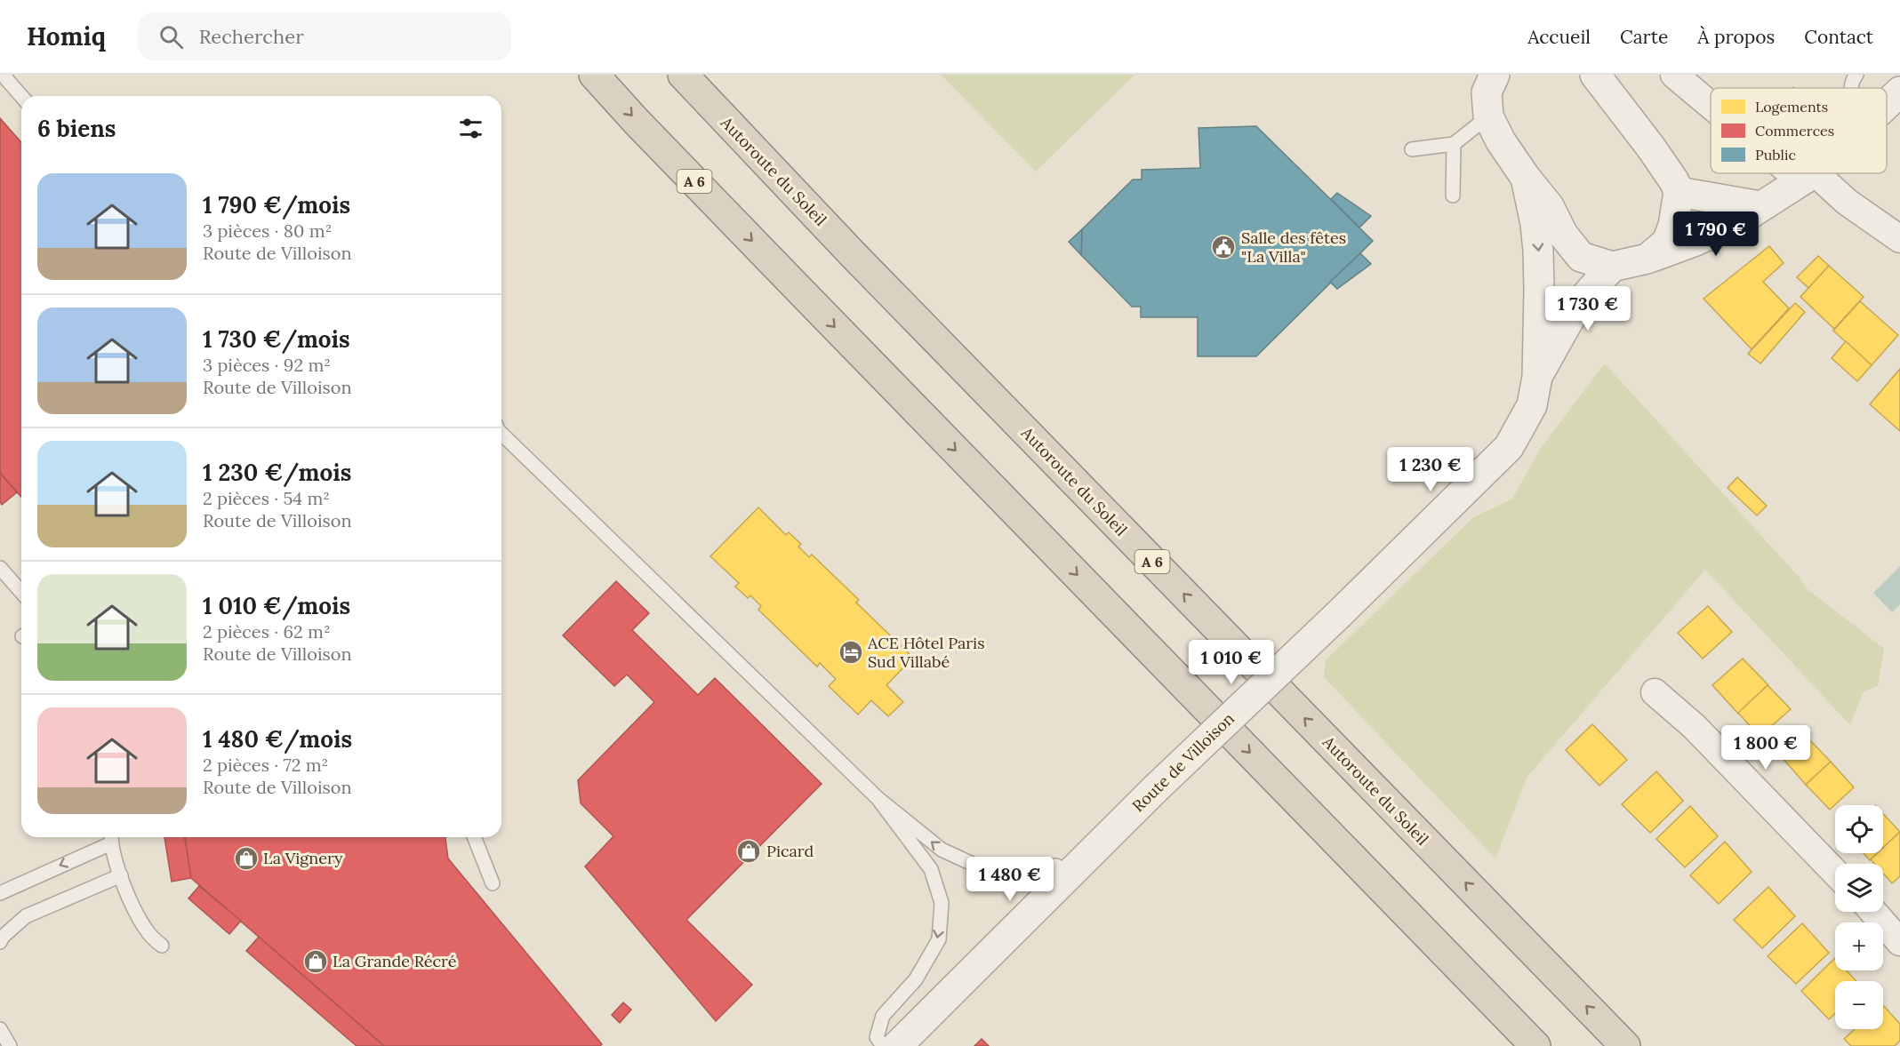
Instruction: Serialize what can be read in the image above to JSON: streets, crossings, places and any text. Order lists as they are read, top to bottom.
{
  "streets": {
    "highway": ["Autoroute du Soleil", "A 6"],
    "street": ["Route de Villoison"]
  },
  "places": {
    "public building": ["Salle des fêtes \"La Villa\""],
    "hotel": ["ACE Hôtel Paris Sud Villabé"],
    "shop": ["Picard", "La Vignery", "La Grande Récré"]
  },
  "legend": ["Logements", "Commerces", "Public"],
  "page": {
    "header": "Homiq",
    "search": "Rechercher",
    "nav": [
      "Accueil",
      "Carte",
      "À propos",
      "Contact"
    ],
    "heading": "6 biens",
    "list": [
      {
        "name": "1 790 €/mois",
        "note": "3 pièces · 80 m² · Route de Villoison"
      },
      {
        "name": "1 730 €/mois",
        "note": "3 pièces · 92 m² · Route de Villoison"
      },
      {
        "name": "1 230 €/mois",
        "note": "2 pièces · 54 m² · Route de Villoison"
      },
      {
        "name": "1 010 €/mois",
        "note": "2 pièces · 62 m² · Route de Villoison"
      },
      {
        "name": "1 480 €/mois",
        "note": "2 pièces · 72 m² · Route de Villoison"
      }
    ],
    "price": [
      "1 790 €",
      "1 730 €",
      "1 230 €",
      "1 010 €",
      "1 800 €",
      "1 480 €"
    ],
    "map_buttons": ["+", "−"]
  }
}
